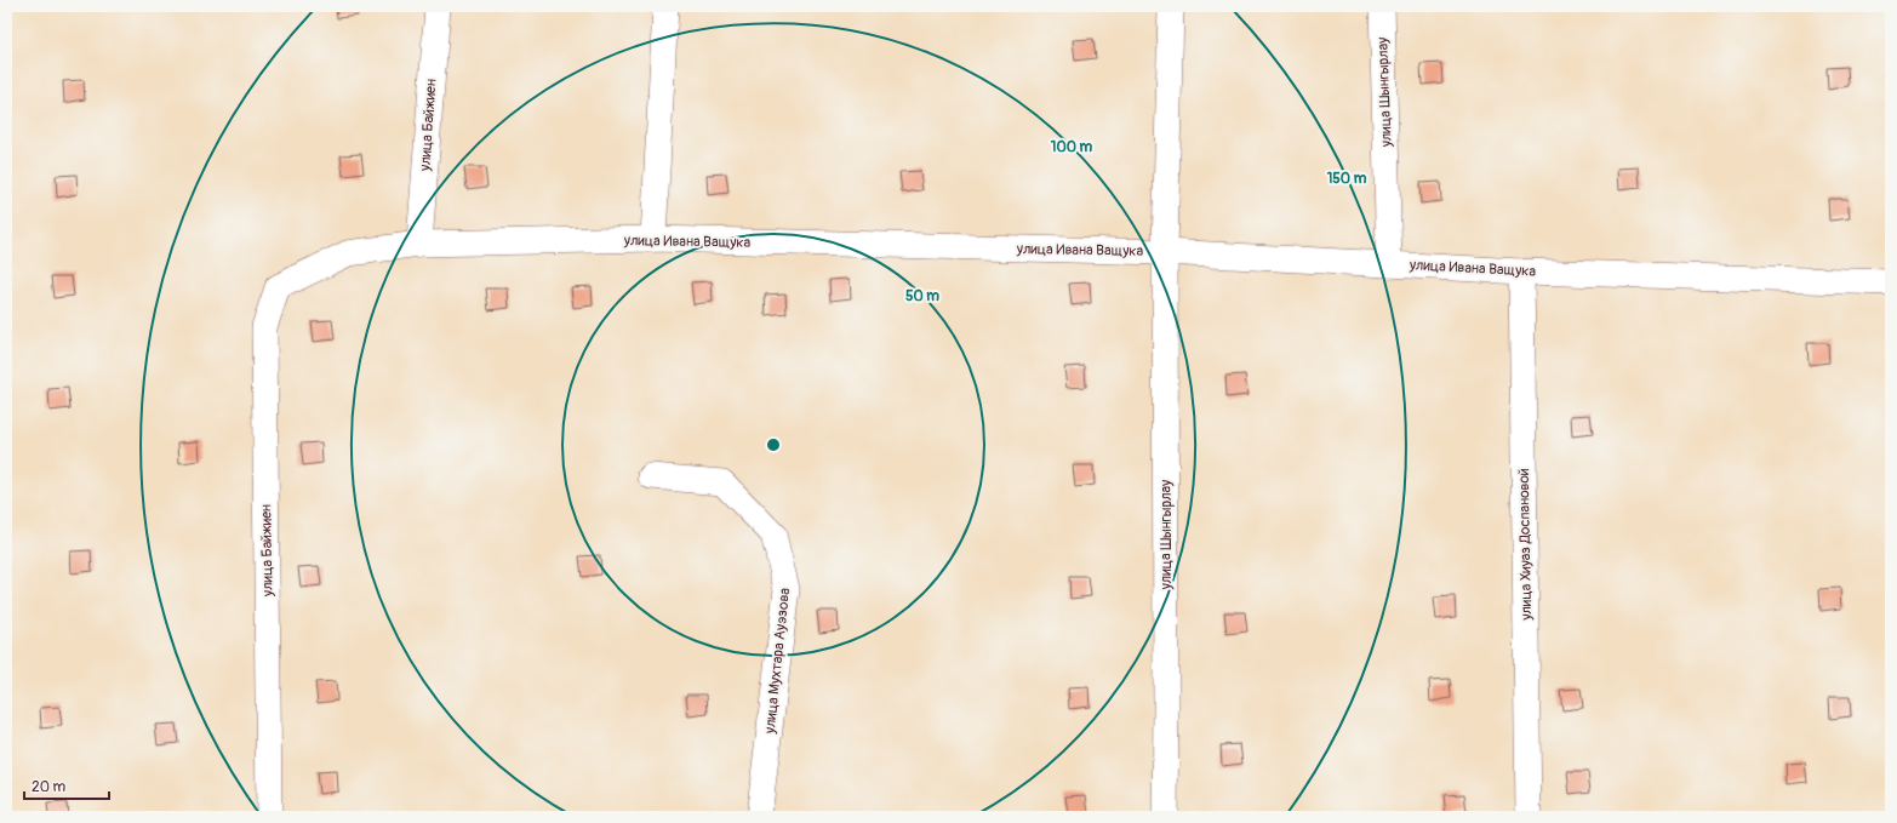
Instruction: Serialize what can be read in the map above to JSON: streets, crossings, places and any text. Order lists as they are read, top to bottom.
{
  "streets": {
    "street": [
      "улица Шынгырлау",
      "улица Байжиен",
      "улица Ивана Ващука",
      "улица Хиуаз Доспановой",
      "улица Мухтара Ауэзова"
    ]
  },
  "crossings": [
    ["улица Шынгырлау", "улица Ивана Ващука"],
    ["улица Байжиен", "улица Ивана Ващука"],
    ["улица Ивана Ващука", "улица Хиуаз Доспановой"]
  ],
  "scale_bar": "20 m",
  "rings": ["100 m", "150 m", "50 m"]
}
